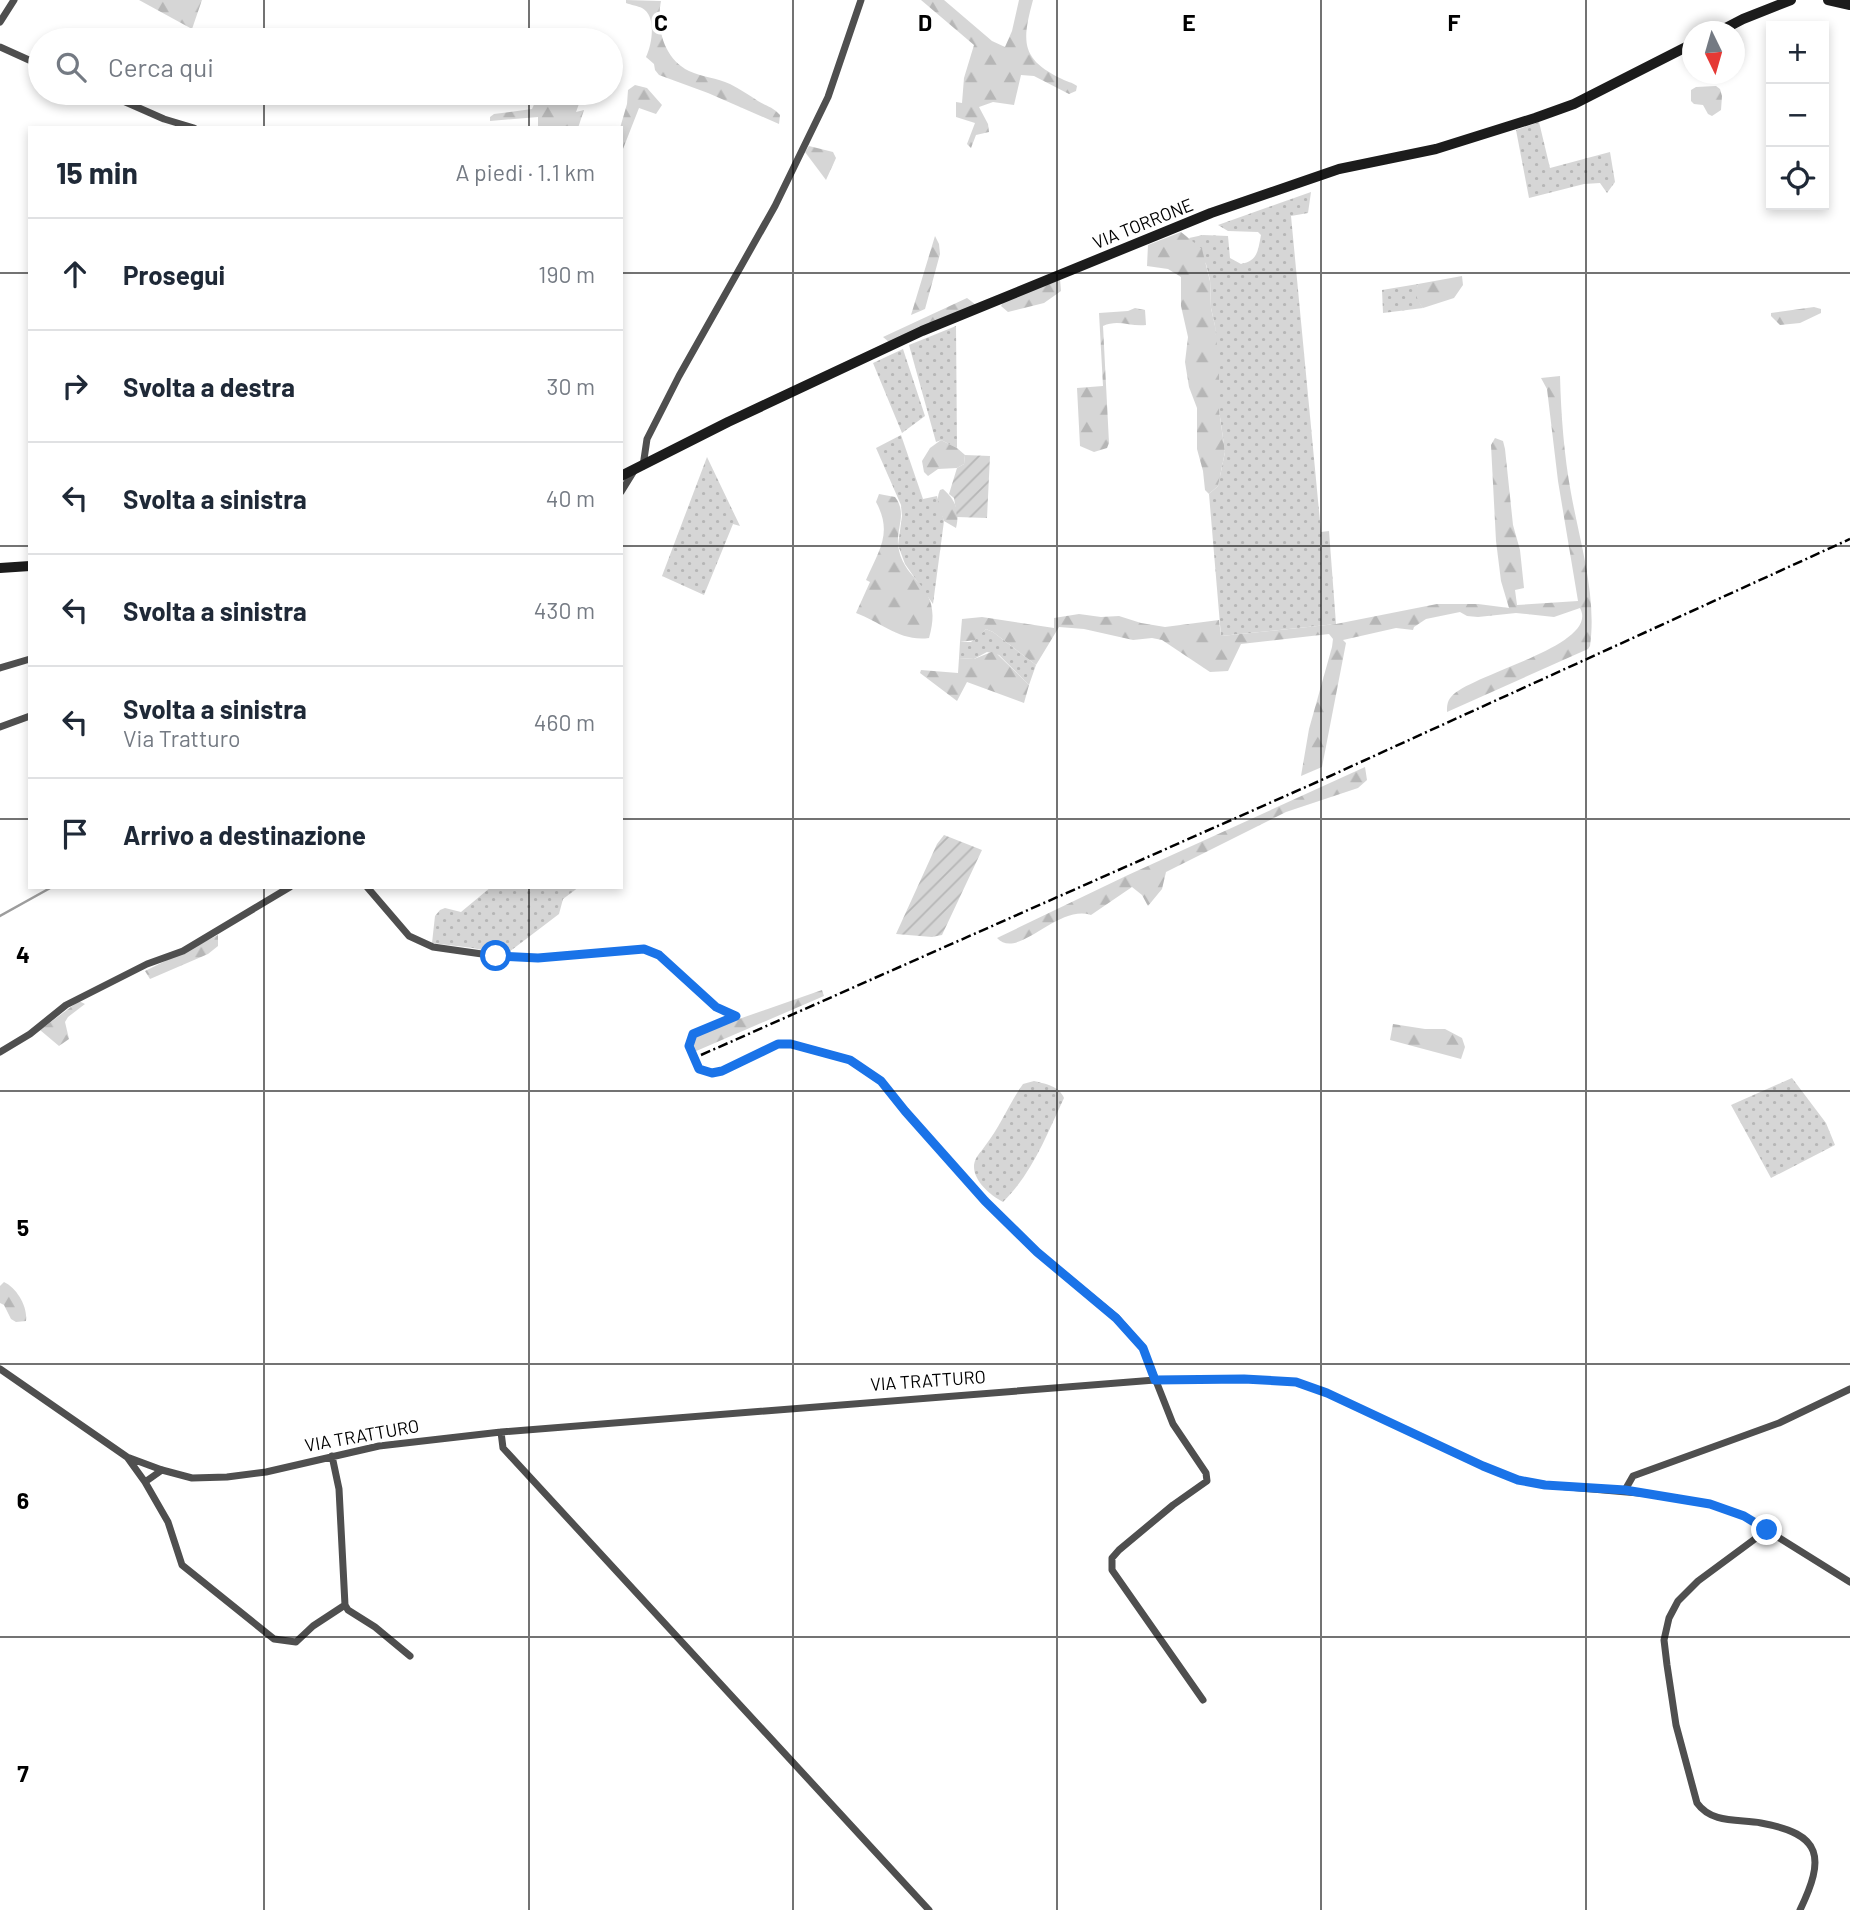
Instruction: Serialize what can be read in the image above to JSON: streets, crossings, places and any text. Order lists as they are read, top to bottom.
{
  "streets": {
    "main road": ["VIA TORRONE"],
    "street": ["VIA TRATTURO"]
  },
  "north": "bottom",
  "page": {
    "map_buttons": ["+", "−"],
    "search": "Cerca qui",
    "heading": ["15 min", "A piedi · 1.1 km"],
    "list": [
      ["Prosegui", "190 m"],
      ["Svolta a destra", "30 m"],
      ["Svolta a sinistra", "40 m"],
      ["Svolta a sinistra", "430 m"],
      ["Svolta a sinistra", "Via Tratturo", "460 m"],
      "Arrivo a destinazione"
    ]
  },
  "grid": {
    "columns": [
      "C",
      "D",
      "E",
      "F"
    ],
    "rows": [
      "4",
      "5",
      "6",
      "7"
    ]
  }
}
